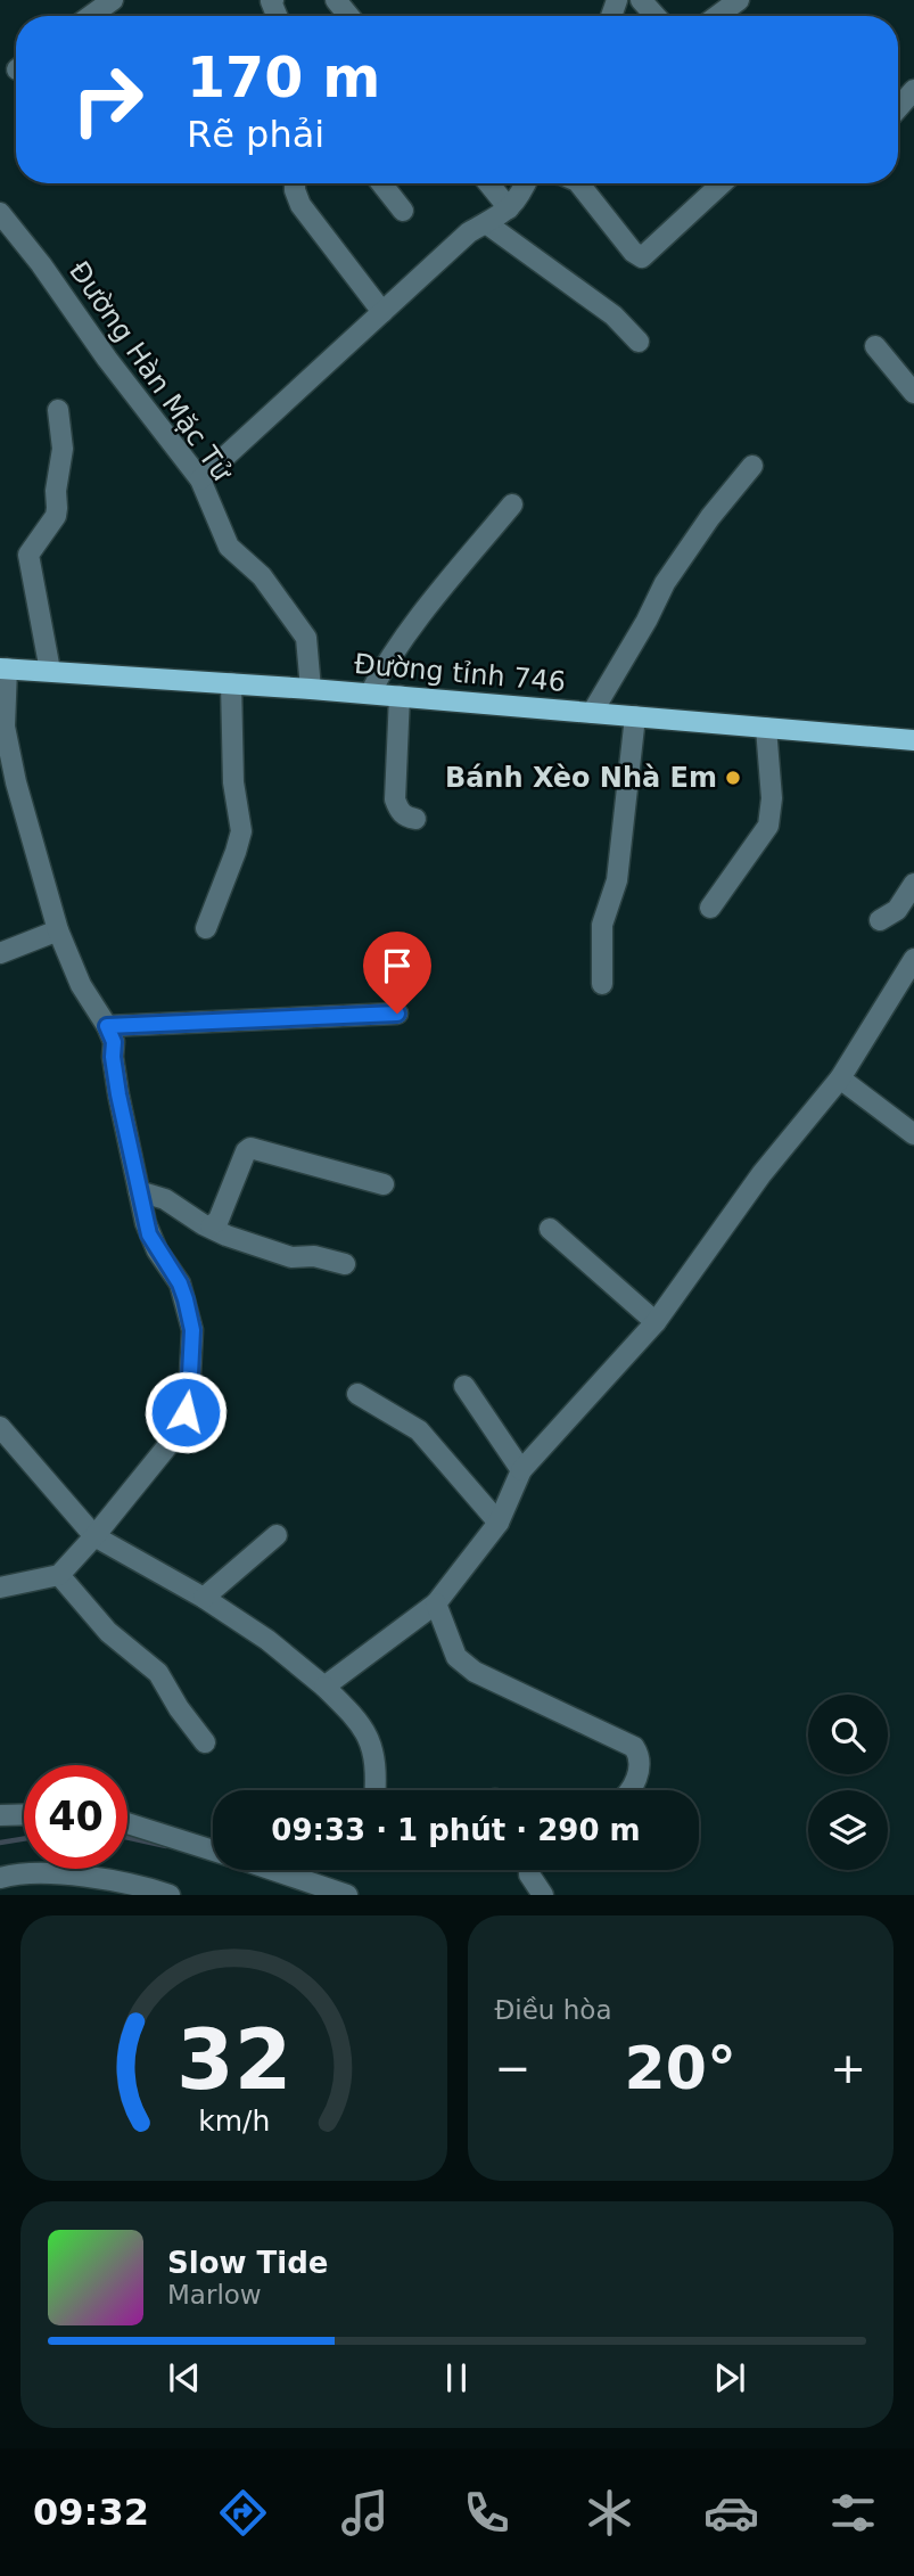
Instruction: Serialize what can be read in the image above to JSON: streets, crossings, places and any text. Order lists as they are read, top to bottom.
{
  "streets": {
    "main road": ["Đường tỉnh 746"],
    "street": ["Đường Hàn Mặc Tử"]
  },
  "crossings": [
    ["Đường Hàn Mặc Tử", "Đường tỉnh 746"]
  ],
  "places": ["Bánh Xèo Nhà Em"],
  "page": {
    "turn": ["170 m", "Rẽ phải"],
    "limit": "40",
    "trip": "09:33 · 1 phút · 290 m",
    "tile": "Điều hòa",
    "heat": ["−", "20°", "+"],
    "song": ["Slow Tide", "Marlow"],
    "tabs": "09:32",
    "gauge": ["32", "km/h"]
  }
}
